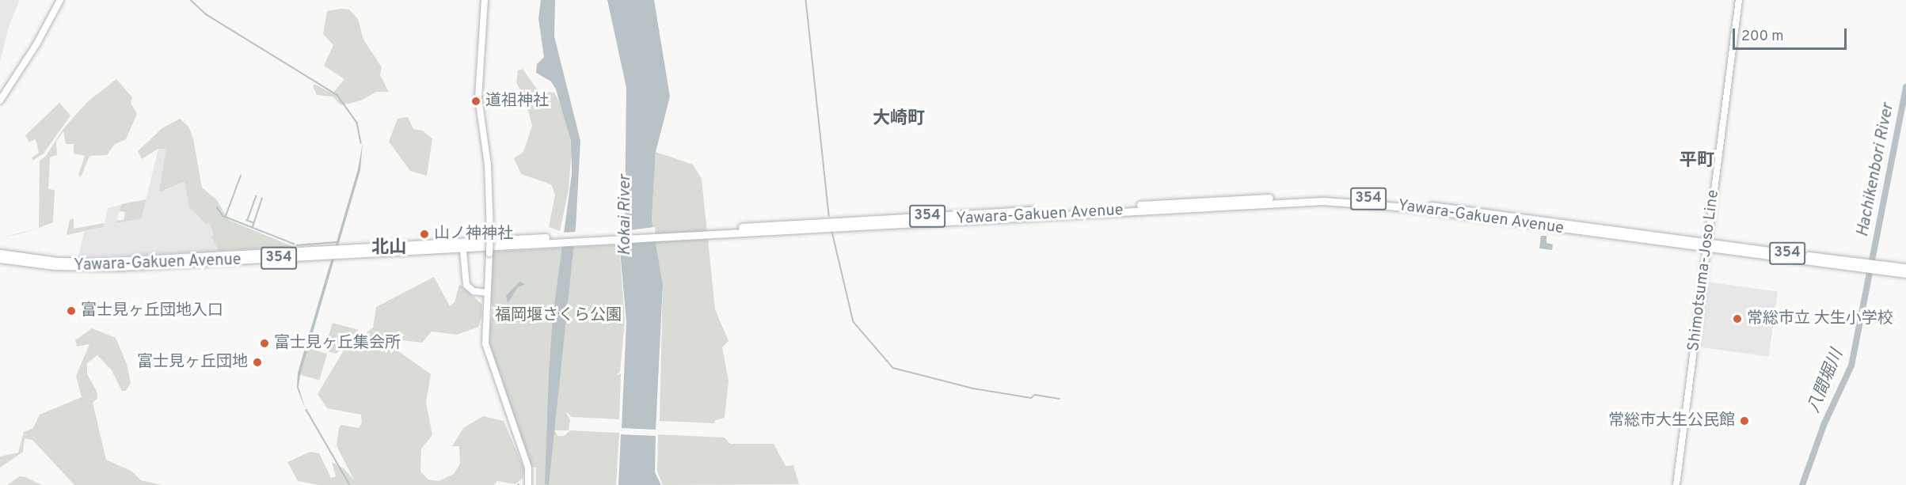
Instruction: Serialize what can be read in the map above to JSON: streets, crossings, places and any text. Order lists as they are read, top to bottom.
{
  "streets": {
    "highway": ["354", "Yawara-Gakuen Avenue"],
    "main road": ["Shimotsuma-Joso Line"]
  },
  "crossings": [
    ["Yawara-Gakuen Avenue", "Shimotsuma-Joso Line"]
  ],
  "districts": ["大崎町", "平町", "北山"],
  "water": ["Hachikenbori River", "Kokai River", "八間堀川"],
  "parks": ["福岡堰さくら公園"],
  "places": [
    "道祖神社",
    "山ノ神神社",
    "富士見ヶ丘団地入口",
    "常総市立 大生小学校",
    "富士見ヶ丘集会所",
    "富士見ヶ丘団地",
    "常総市大生公民館"
  ],
  "scale_bar": "200 m"
}
